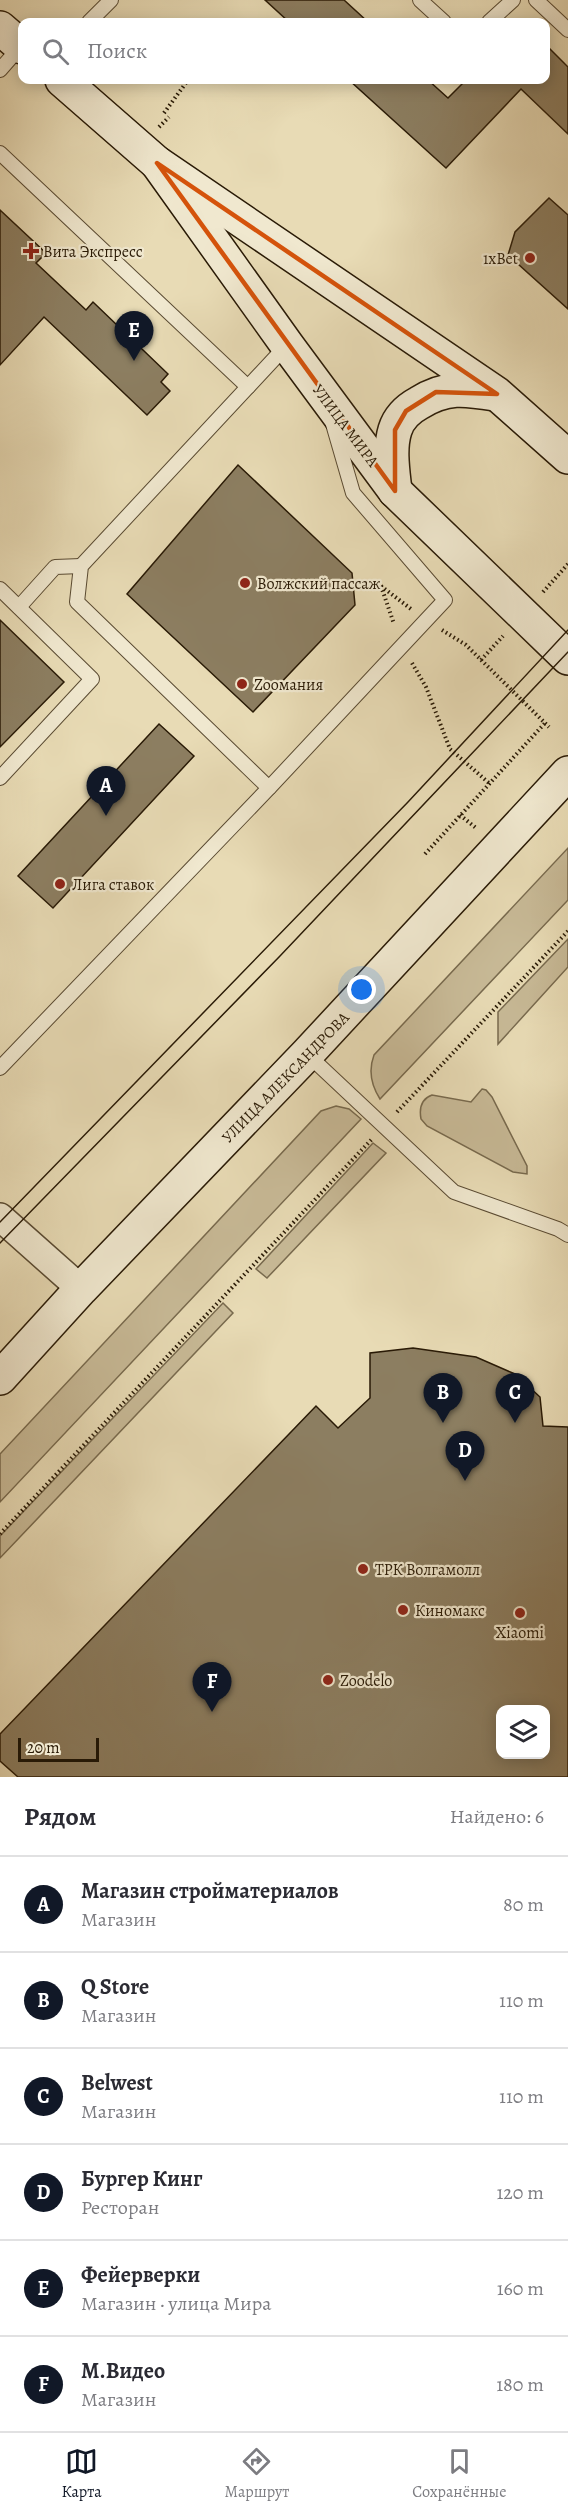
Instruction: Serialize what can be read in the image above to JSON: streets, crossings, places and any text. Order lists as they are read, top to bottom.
{
  "streets": {
    "street": ["УЛИЦА МИРА", "УЛИЦА АЛЕКСАНДРОВА"]
  },
  "places": {
    "health": ["Вита Экспресс"],
    "other": [
      "1xBet",
      "Волжский пассаж",
      "Zooмания",
      "Лига ставок",
      "ТРК Волгамолл",
      "Киномакс",
      "Xiaomi",
      "Zoodelo"
    ]
  },
  "scale_bar": "20 m",
  "page": {
    "search": "Поиск",
    "pins": [
      "E",
      "A",
      "B",
      "C",
      "D",
      "F"
    ],
    "scale": "20 m",
    "heading": ["Рядом", "Найдено: 6"],
    "list": [
      {
        "mark": "A",
        "name": "Магазин стройматериалов",
        "note": "Магазин",
        "value": "80 m"
      },
      {
        "mark": "B",
        "name": "Q Store",
        "note": "Магазин",
        "value": "110 m"
      },
      {
        "mark": "C",
        "name": "Belwest",
        "note": "Магазин",
        "value": "110 m"
      },
      {
        "mark": "D",
        "name": "Бургер Кинг",
        "note": "Ресторан",
        "value": "120 m"
      },
      {
        "mark": "E",
        "name": "Фейерверки",
        "note": "Магазин · улица Мира",
        "value": "160 m"
      },
      {
        "mark": "F",
        "name": "М.Видео",
        "note": "Магазин",
        "value": "180 m"
      }
    ],
    "nav": ["Карта", "Маршрут", "Сохранённые"]
  }
}
